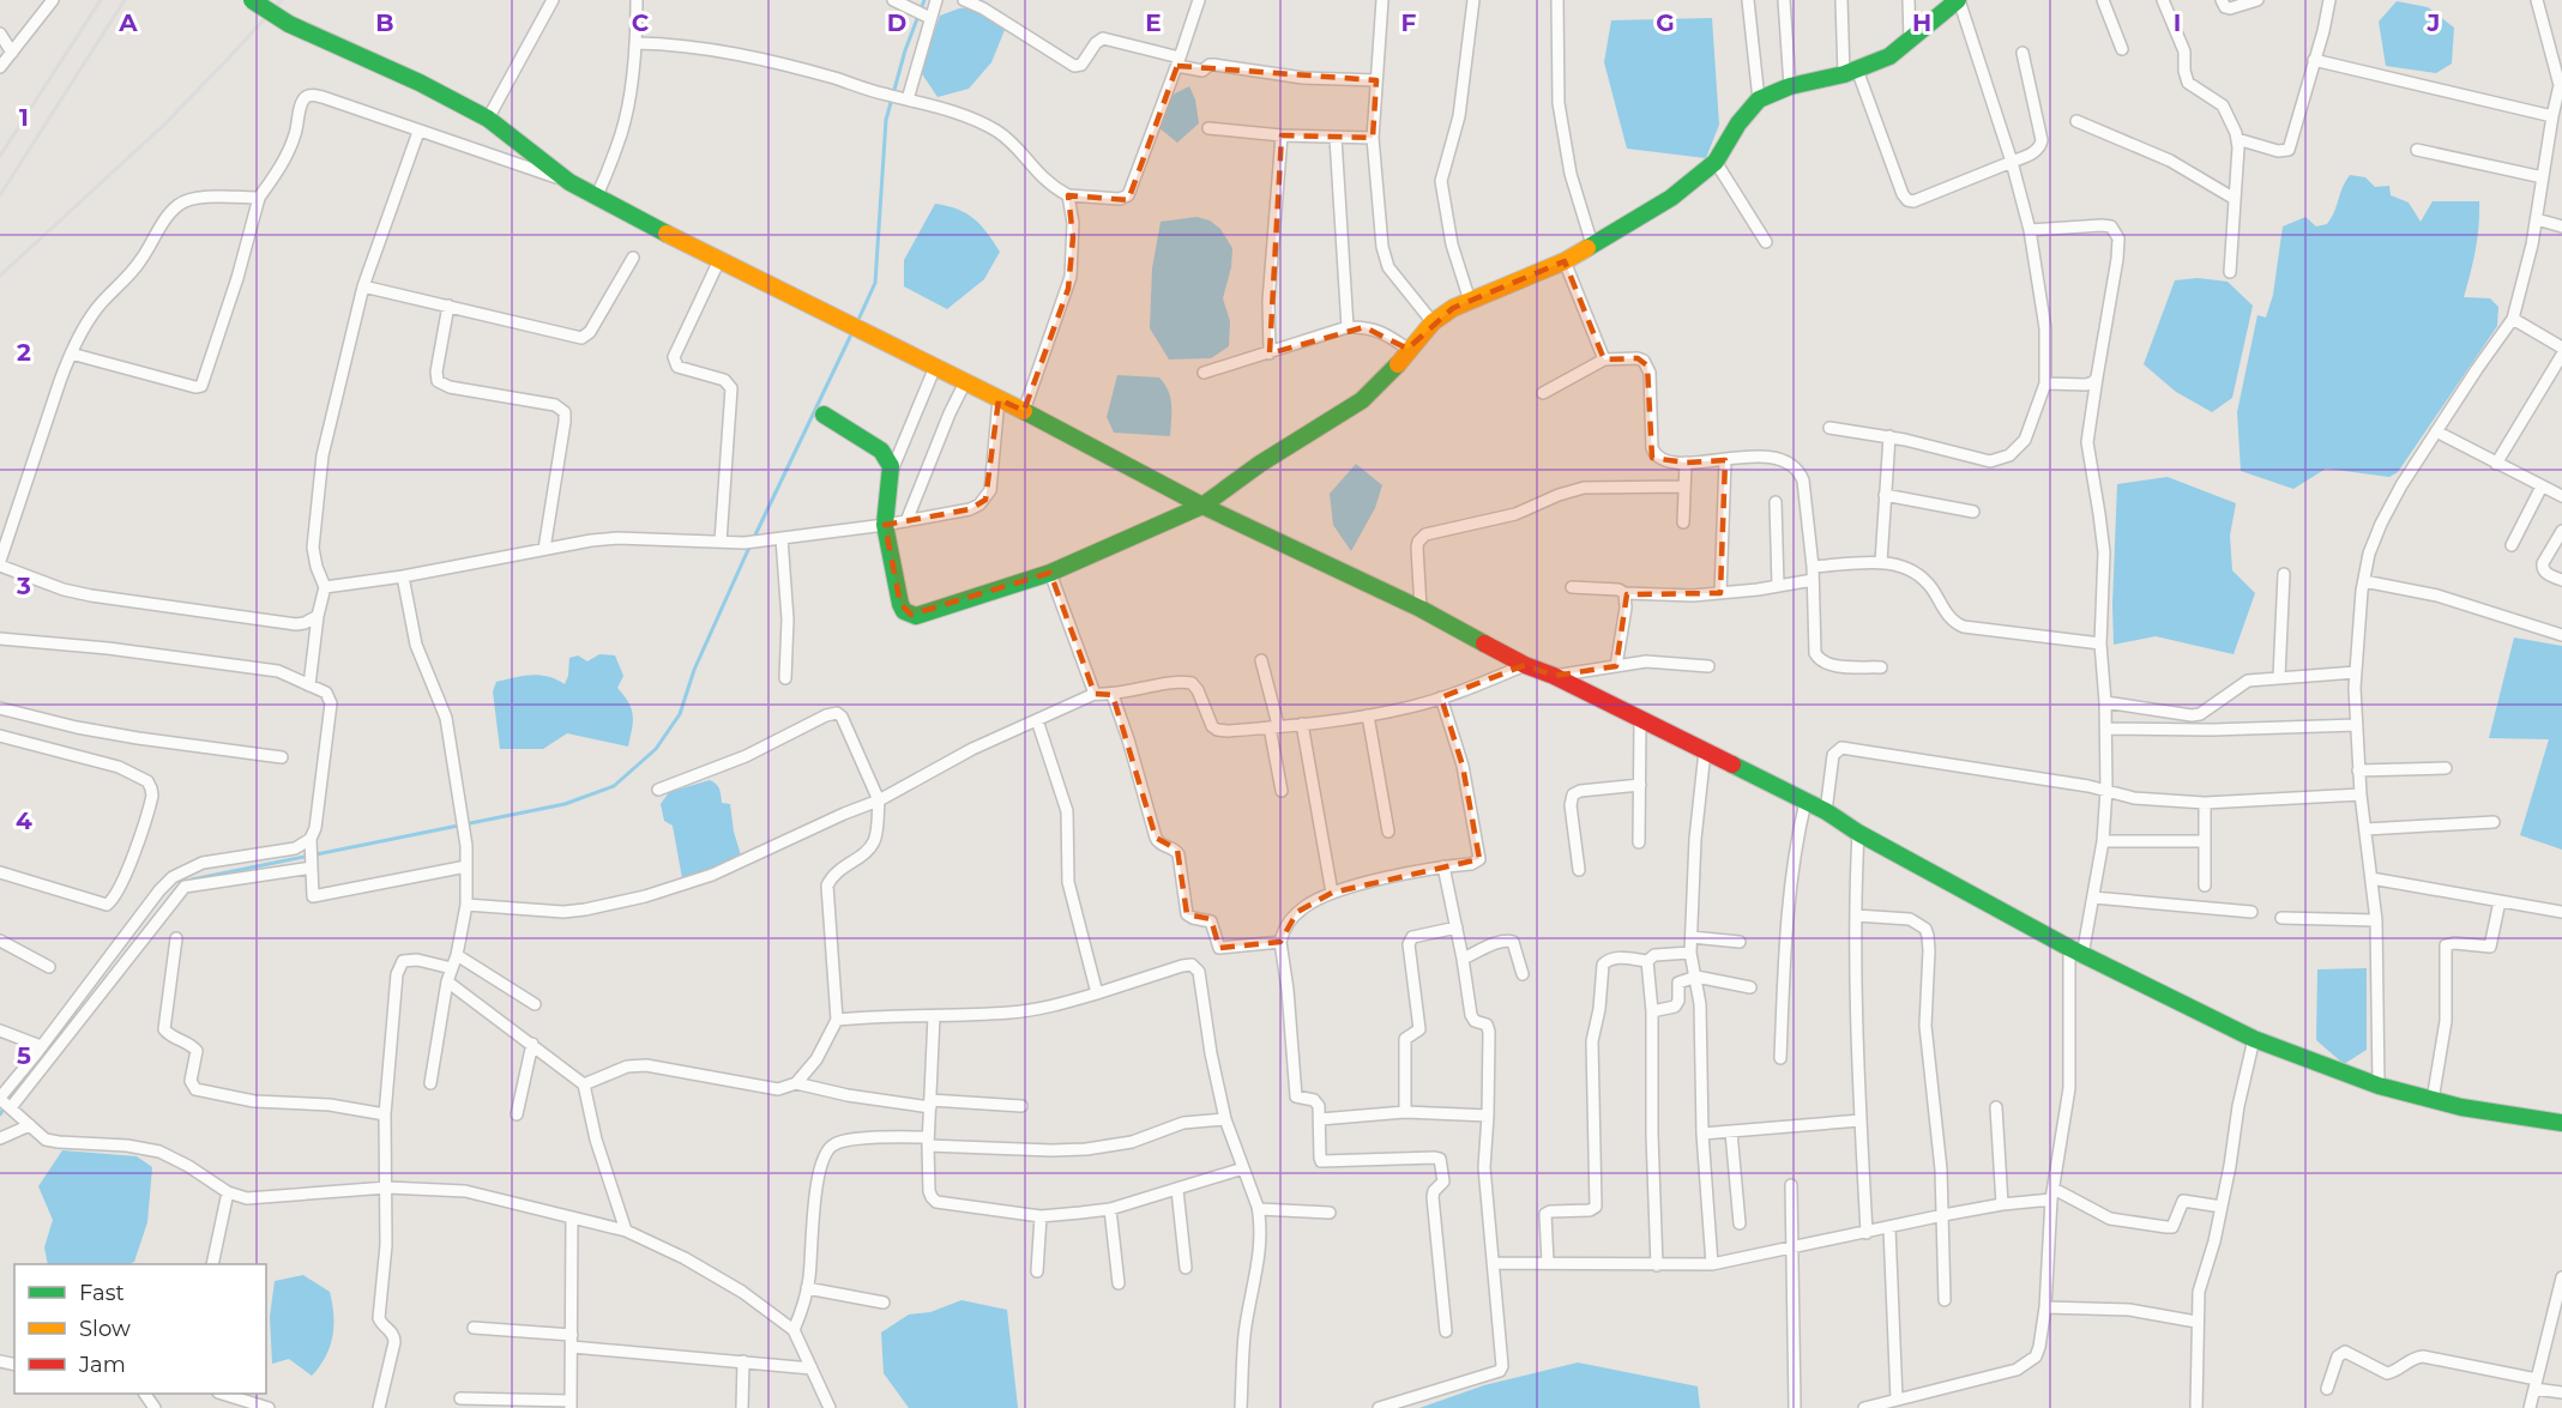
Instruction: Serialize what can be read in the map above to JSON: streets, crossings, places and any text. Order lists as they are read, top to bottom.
{
  "legend": ["Fast", "Slow", "Jam"],
  "grid": {
    "columns": [
      "A",
      "B",
      "C",
      "D",
      "E",
      "F",
      "G",
      "H",
      "I",
      "J"
    ],
    "rows": [
      "1",
      "2",
      "3",
      "4",
      "5"
    ]
  }
}
